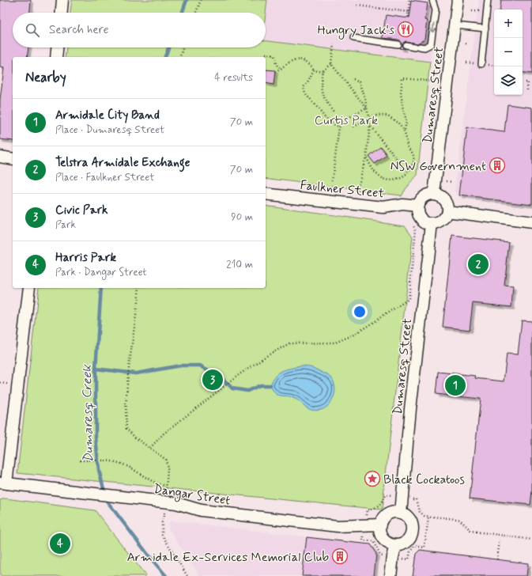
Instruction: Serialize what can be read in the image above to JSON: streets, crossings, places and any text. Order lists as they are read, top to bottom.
{
  "streets": {
    "street": ["Dumaresq Street", "Faulkner Street", "Dangar Street"]
  },
  "crossings": [
    ["Dumaresq Street", "Faulkner Street"],
    ["Dumaresq Street", "Dangar Street"]
  ],
  "water": ["Dumaresq Creek"],
  "parks": ["Curtis Park"],
  "places": {
    "restaurant": ["Hungry Jack's"],
    "building": ["NSW Government", "Armidale Ex-Services Memorial Club"],
    "place": ["Black Cockatoos"]
  },
  "page": {
    "map_buttons": ["+", "−"],
    "search": "Search here",
    "heading": ["Nearby", "4 results"],
    "list": [
      {
        "mark": "1",
        "name": "Armidale City Band",
        "note": "Place · Dumaresq Street",
        "value": "70 m"
      },
      {
        "mark": "2",
        "name": "Telstra Armidale Exchange",
        "note": "Place · Faulkner Street",
        "value": "70 m"
      },
      {
        "mark": "3",
        "name": "Civic Park",
        "note": "Park",
        "value": "90 m"
      },
      {
        "mark": "4",
        "name": "Harris Park",
        "note": "Park · Dangar Street",
        "value": "210 m"
      }
    ],
    "pins": [
      "2",
      "3",
      "1",
      "4"
    ]
  }
}
